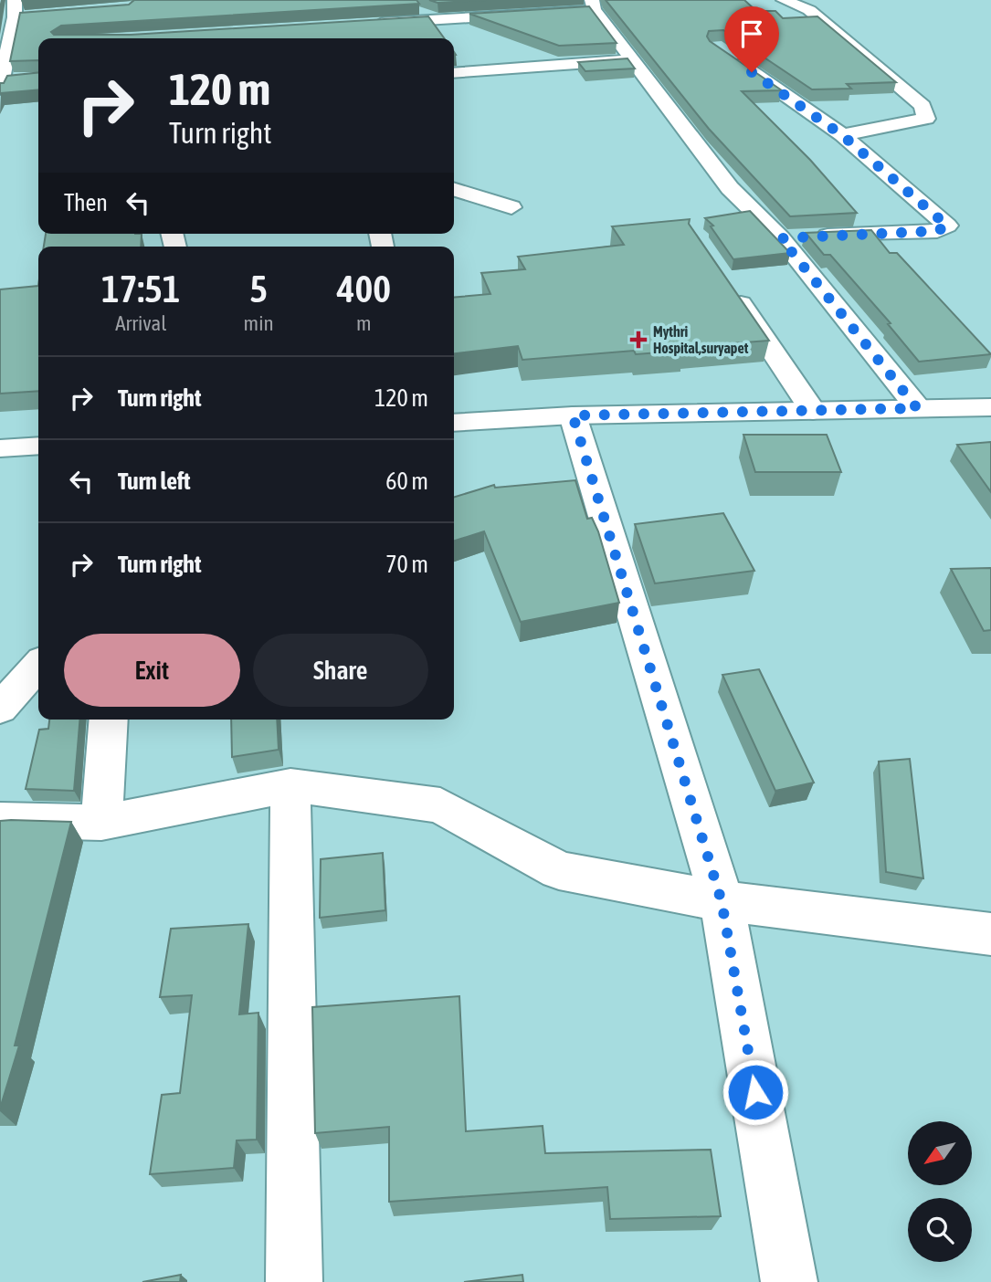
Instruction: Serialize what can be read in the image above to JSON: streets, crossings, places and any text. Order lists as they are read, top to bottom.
{
  "places": {
    "health": ["Mythri Hospital,suryapet"]
  },
  "north": "bottom left",
  "page": {
    "turn": ["120 m", "Turn right"],
    "then": "Then",
    "eta": [
      "17:51",
      "Arrival",
      "5",
      "min",
      "400",
      "m"
    ],
    "list": [
      {
        "name": "Turn right",
        "value": "120 m"
      },
      {
        "name": "Turn left",
        "value": "60 m"
      },
      {
        "name": "Turn right",
        "value": "70 m"
      }
    ],
    "buttons": ["Exit", "Share"]
  }
}
